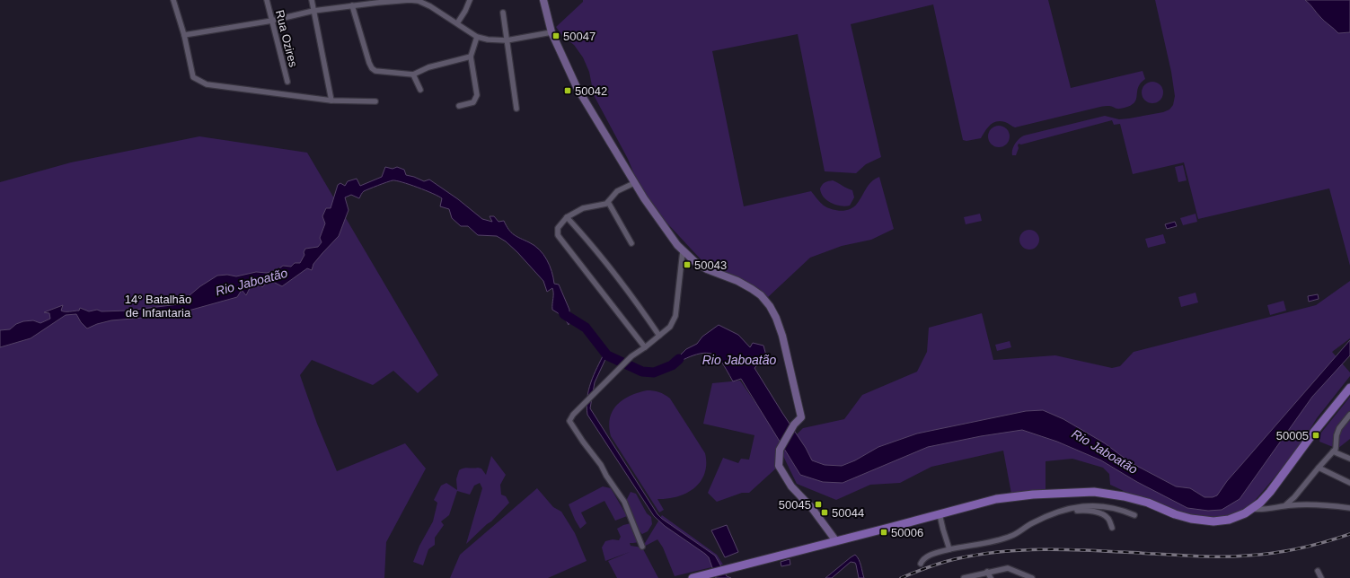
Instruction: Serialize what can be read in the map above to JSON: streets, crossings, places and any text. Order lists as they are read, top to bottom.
{
  "streets": {
    "street": ["Rua Ozires"]
  },
  "water": ["Rio Jaboatão"],
  "parks": ["14° Batalhão de Infantaria"],
  "places": {
    "transit": [
      "50047",
      "50042",
      "50043",
      "50005",
      "50045",
      "50044",
      "50006"
    ]
  }
}
